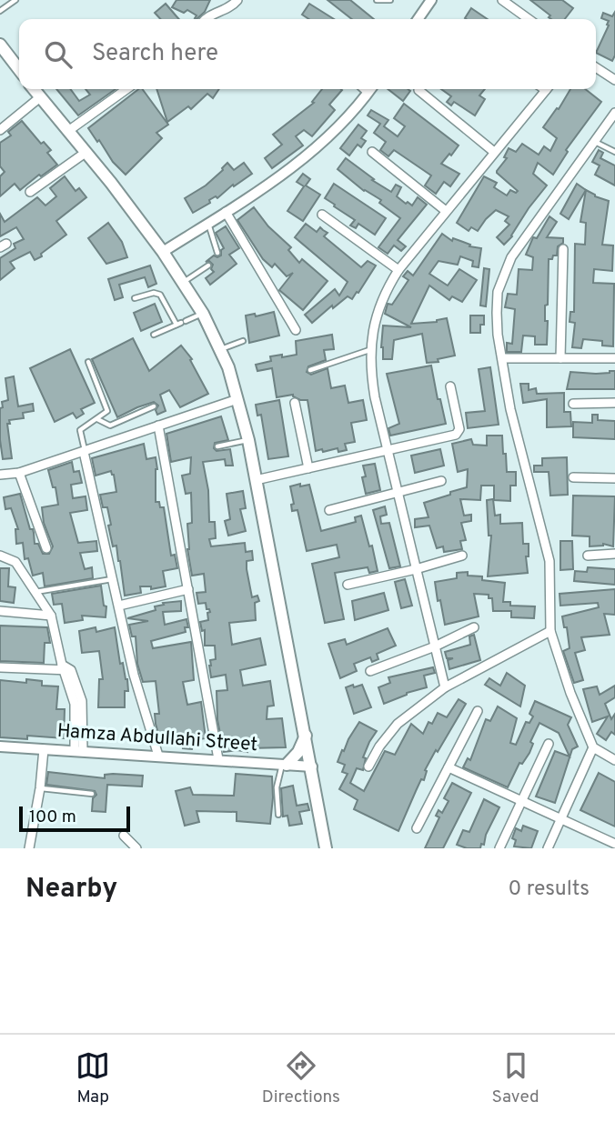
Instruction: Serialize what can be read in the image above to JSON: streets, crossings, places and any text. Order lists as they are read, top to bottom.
{
  "streets": {
    "street": ["Hamza Abdullahi Street"]
  },
  "scale_bar": "100 m",
  "page": {
    "search": "Search here",
    "scale": "100 m",
    "heading": ["Nearby", "0 results"],
    "nav": ["Map", "Directions", "Saved"]
  }
}
